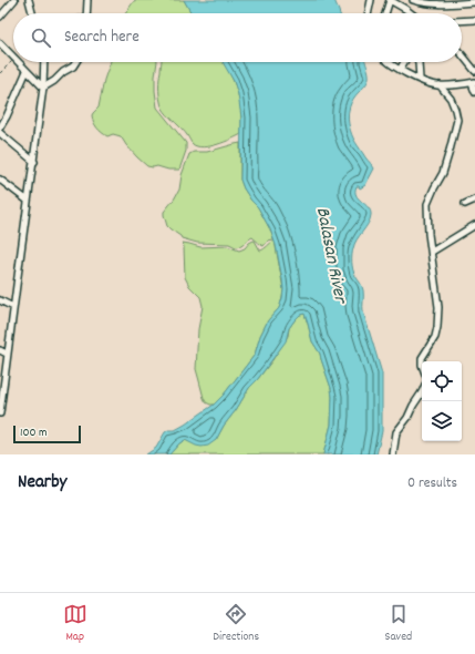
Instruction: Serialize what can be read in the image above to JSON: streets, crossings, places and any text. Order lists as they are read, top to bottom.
{
  "water": ["Balasan River"],
  "scale_bar": "100 m",
  "page": {
    "search": "Search here",
    "scale": "100 m",
    "heading": ["Nearby", "0 results"],
    "nav": ["Map", "Directions", "Saved"]
  }
}
